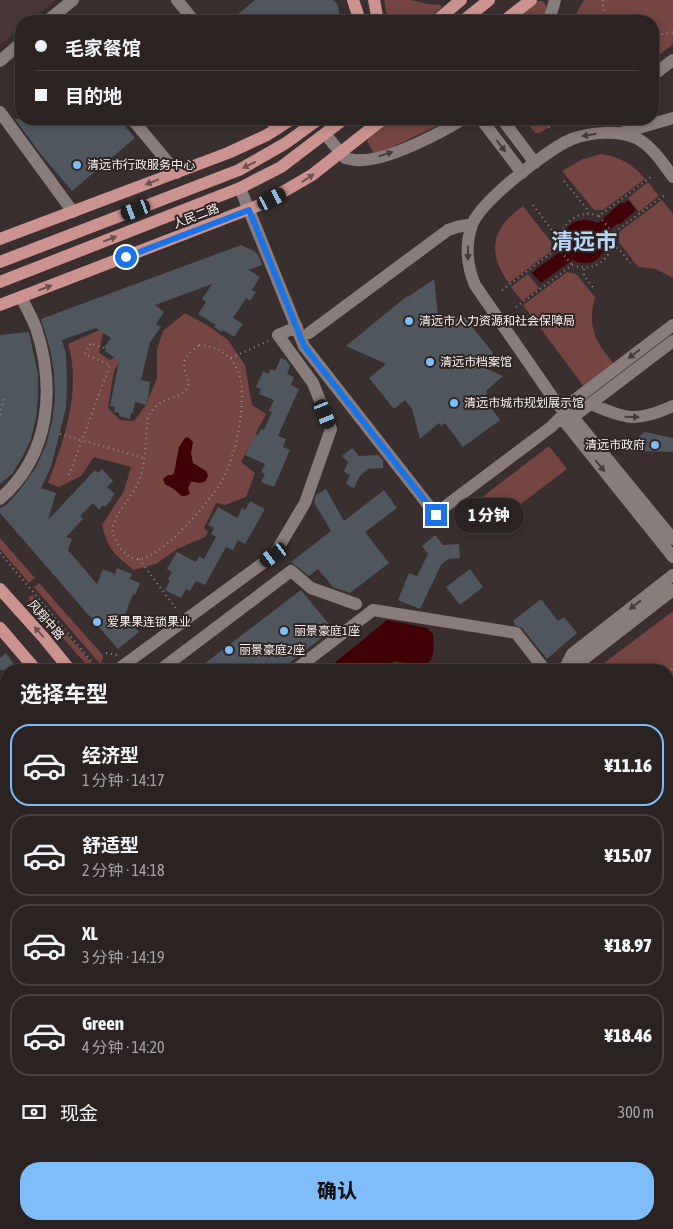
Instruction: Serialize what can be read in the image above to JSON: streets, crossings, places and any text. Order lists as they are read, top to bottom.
{
  "streets": {
    "main road": ["人民二路", "风翔中路"]
  },
  "districts": ["清远市"],
  "places": [
    "清远市行政服务中心",
    "清远市人力资源和社会保障局",
    "清远市档案馆",
    "清远市城市规划展示馆",
    "清远市政府",
    "爱果果连锁果业",
    "丽景豪庭1座",
    "丽景豪庭2座"
  ],
  "page": {
    "banner": ["毛家餐馆", "目的地"],
    "bubble": "1 分钟",
    "heading": "选择车型",
    "list": [
      {
        "name": "经济型",
        "note": "1 分钟 · 14:17",
        "value": "¥11.16"
      },
      {
        "name": "舒适型",
        "note": "2 分钟 · 14:18",
        "value": "¥15.07"
      },
      {
        "name": "XL",
        "note": "3 分钟 · 14:19",
        "value": "¥18.97"
      },
      {
        "name": "Green",
        "note": "4 分钟 · 14:20",
        "value": "¥18.46"
      }
    ],
    "pay": ["现金", "300 m"],
    "buttons": "确认"
  }
}
